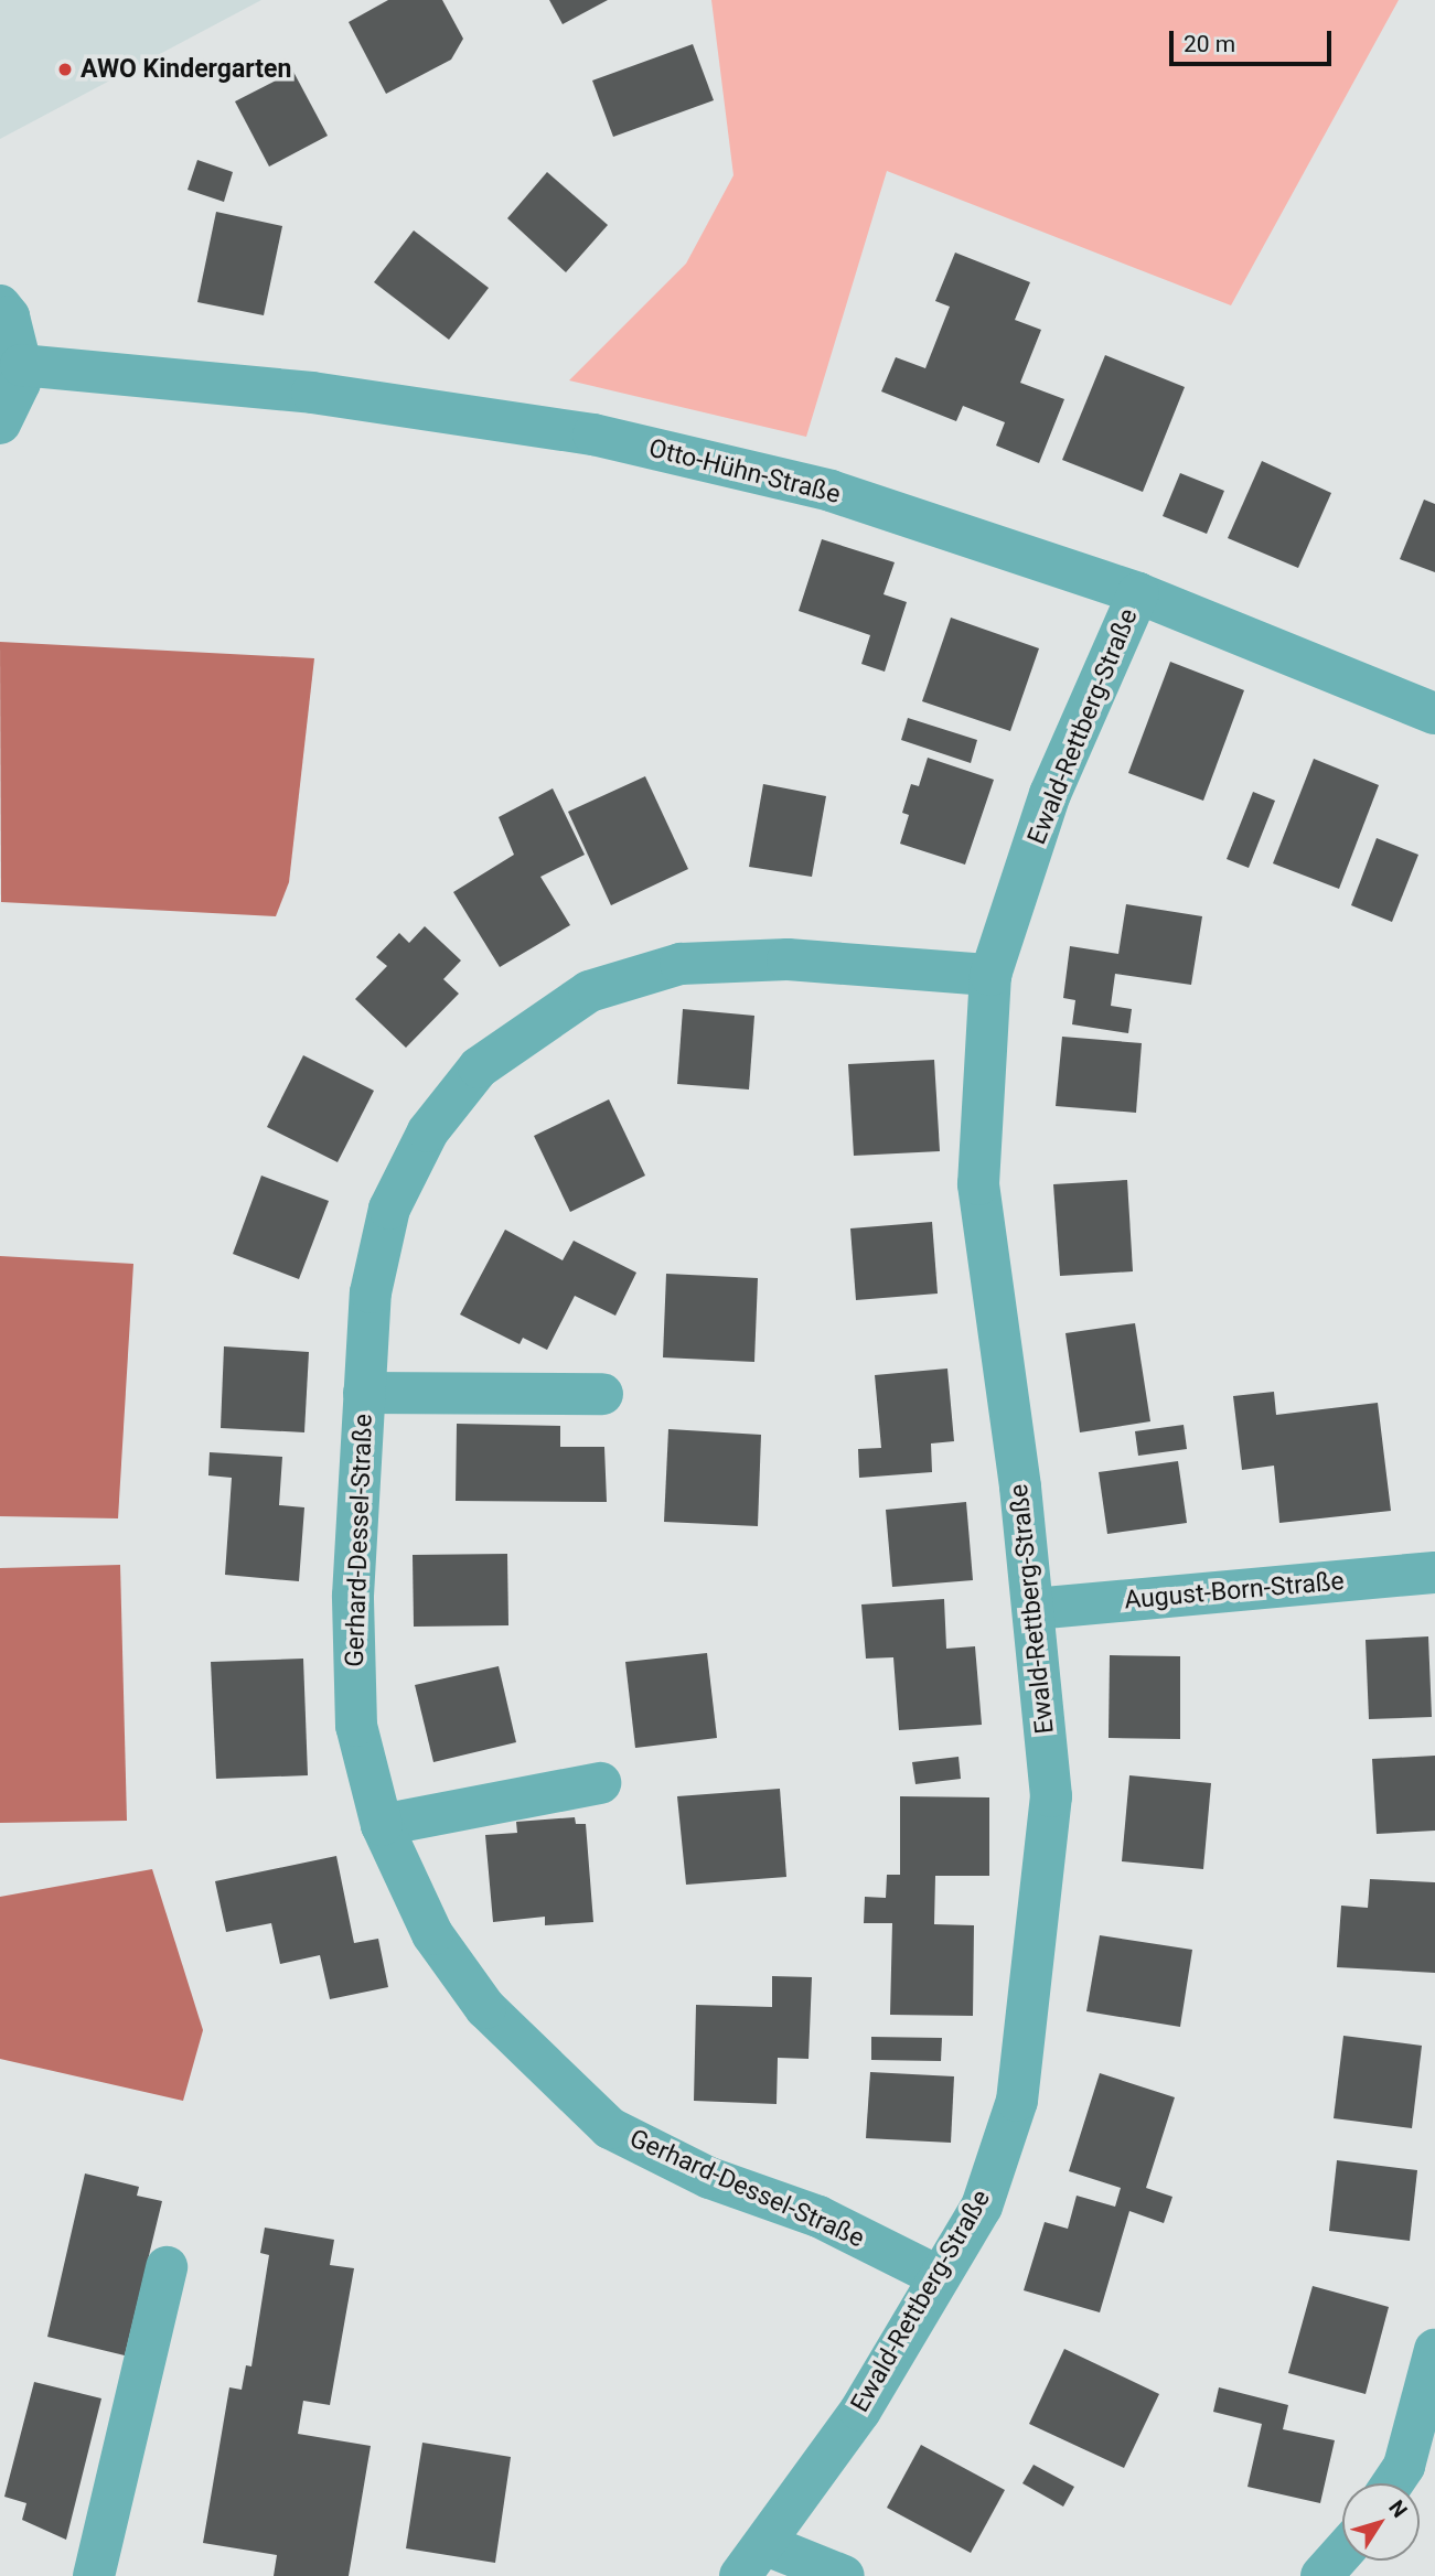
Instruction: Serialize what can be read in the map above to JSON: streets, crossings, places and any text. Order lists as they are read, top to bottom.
{
  "streets": {
    "street": [
      "Otto-Hühn-Straße",
      "Ewald-Rettberg-Straße",
      "Gerhard-Dessel-Straße",
      "August-Born-Straße"
    ]
  },
  "crossings": [
    ["Otto-Hühn-Straße", "Ewald-Rettberg-Straße"],
    ["Ewald-Rettberg-Straße", "Gerhard-Dessel-Straße"],
    ["Ewald-Rettberg-Straße", "August-Born-Straße"]
  ],
  "places": ["AWO Kindergarten"],
  "scale_bar": "20 m",
  "north": "top right"
}
